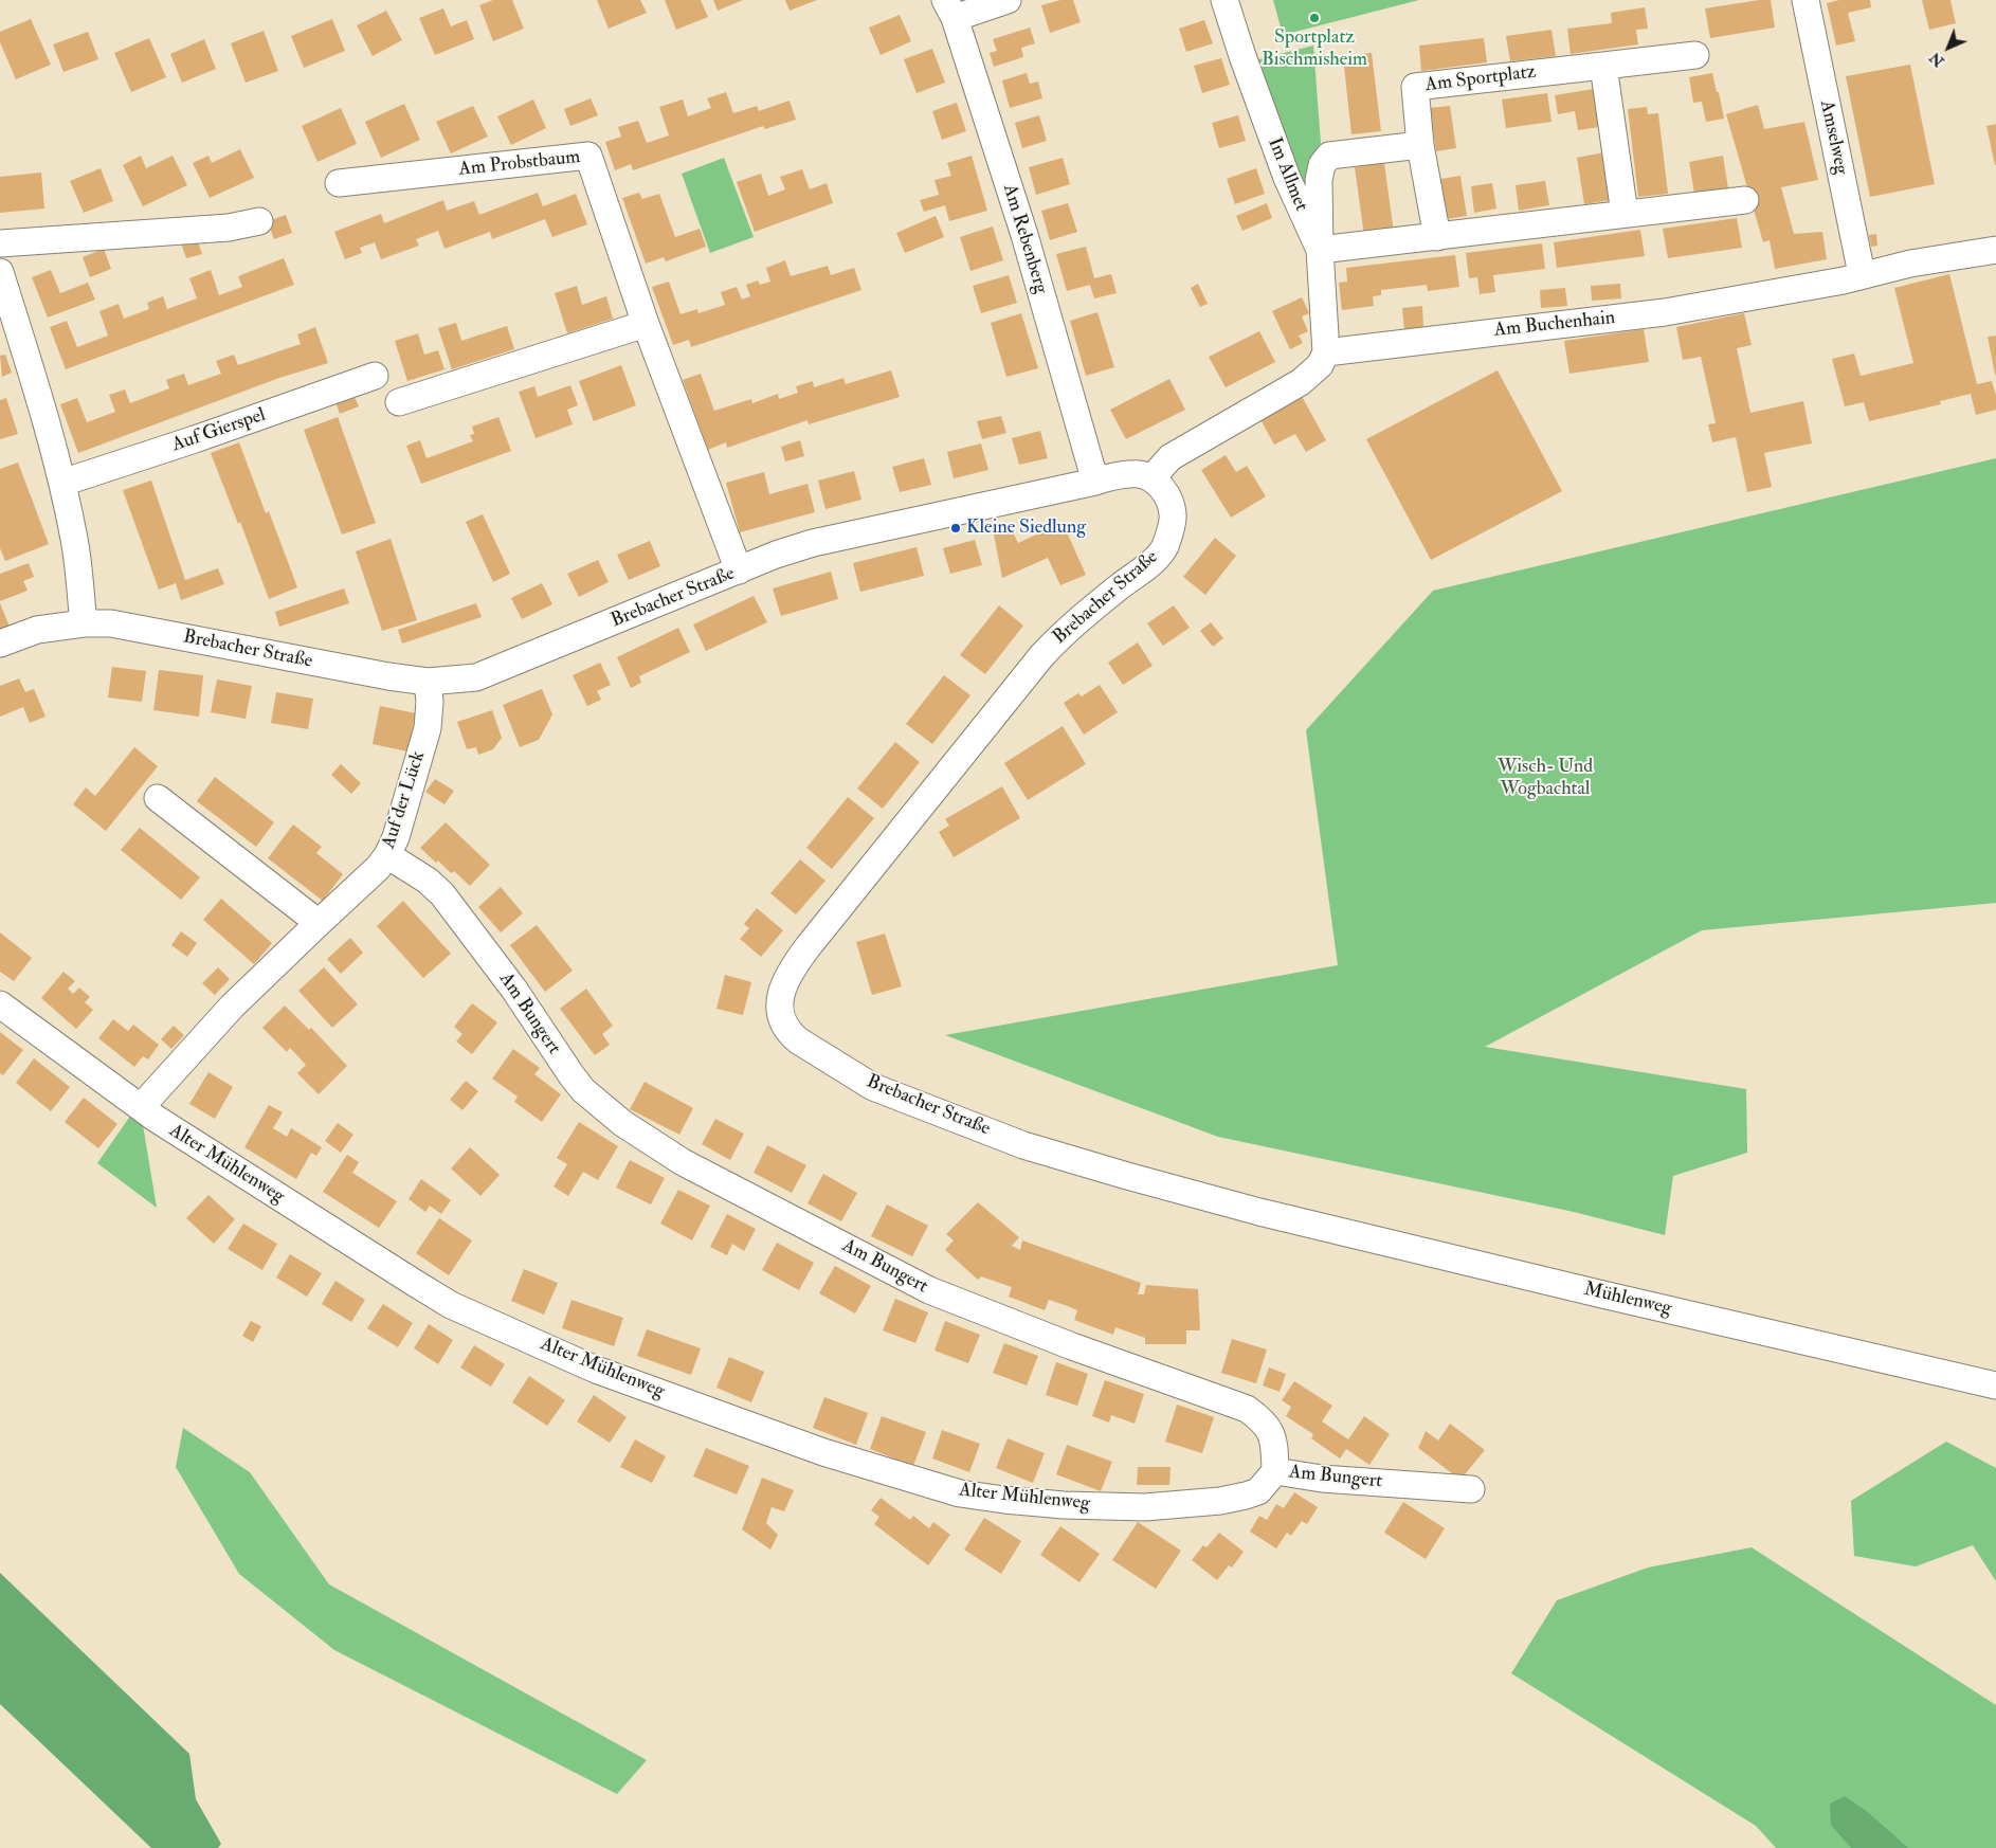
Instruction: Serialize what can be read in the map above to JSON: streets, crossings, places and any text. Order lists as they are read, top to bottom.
{
  "streets": {
    "street": [
      "Am Sportplatz",
      "Amselweg",
      "Am Probstbaum",
      "Im Allmet",
      "Am Rebenberg",
      "Am Buchenhain",
      "Auf Gierspel",
      "Brebacher Straße",
      "Auf der Lück",
      "Am Bungert",
      "Alter Mühlenweg",
      "Mühlenweg"
    ]
  },
  "crossings": [
    ["Amselweg", "Am Buchenhain"],
    ["Am Probstbaum", "Brebacher Straße"],
    ["Im Allmet", "Am Buchenhain"],
    ["Am Rebenberg", "Brebacher Straße"],
    ["Brebacher Straße", "Auf der Lück"],
    ["Brebacher Straße", "Mühlenweg"],
    ["Auf der Lück", "Am Bungert"],
    ["Auf der Lück", "Alter Mühlenweg"],
    ["Am Bungert", "Alter Mühlenweg"]
  ],
  "parks": ["Wisch- Und Wogbachtal"],
  "places": ["Sportplatz Bischmisheim", "Kleine Siedlung"],
  "north": "bottom left"
}
